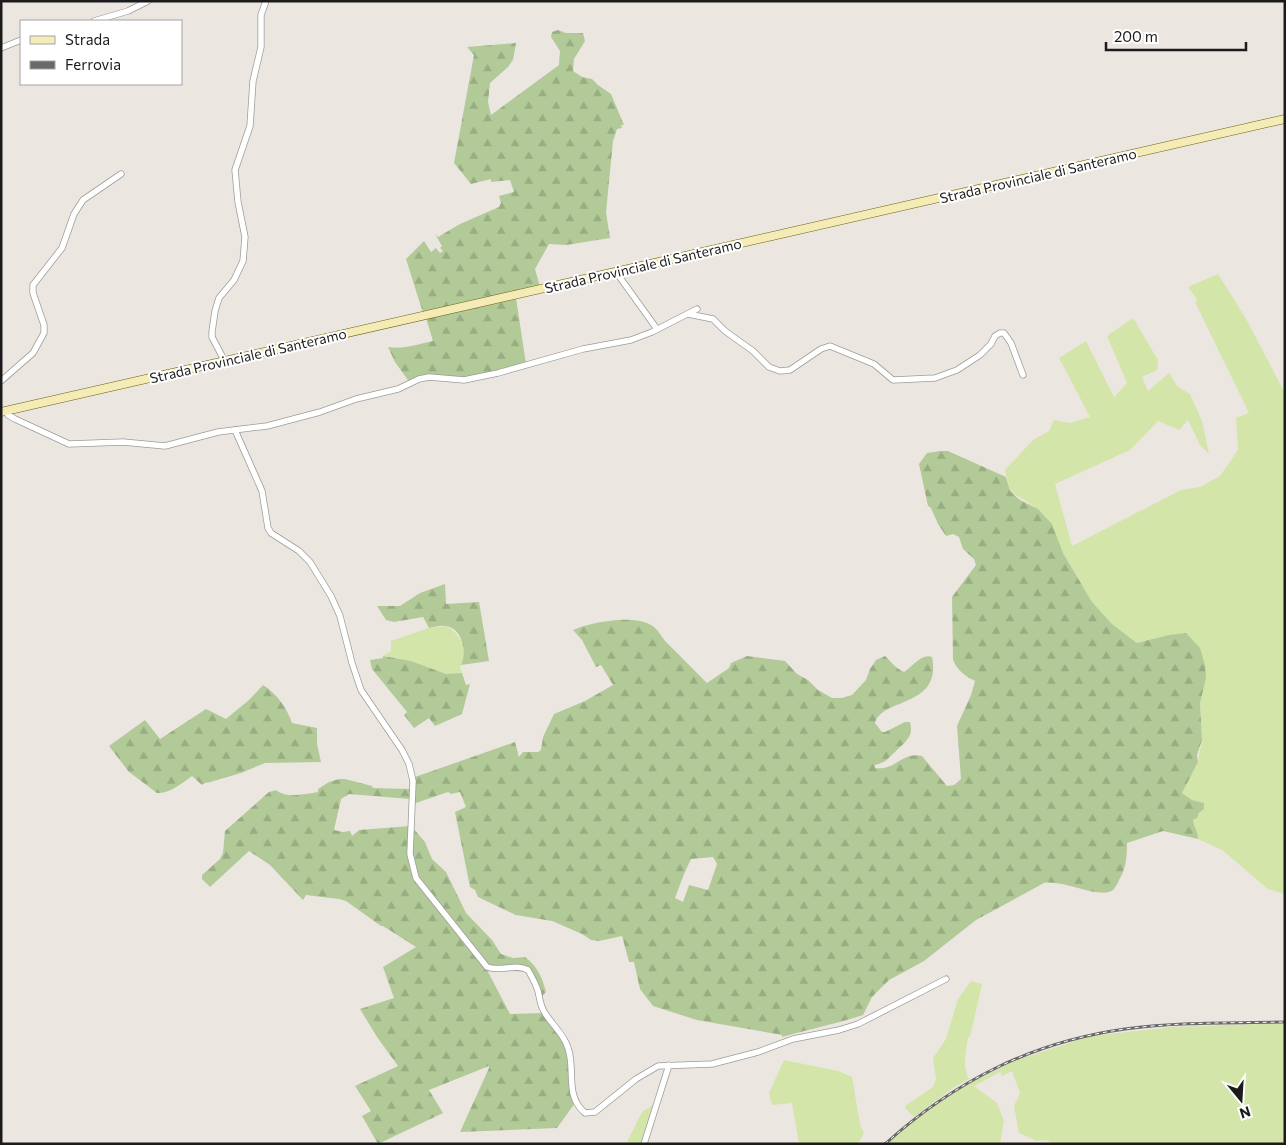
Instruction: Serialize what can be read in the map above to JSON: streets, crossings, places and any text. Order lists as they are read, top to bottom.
{
  "streets": {
    "main road": ["Strada Provinciale di Santeramo"]
  },
  "legend": ["Strada", "Ferrovia"],
  "scale_bar": "200 m",
  "north": "bottom"
}
